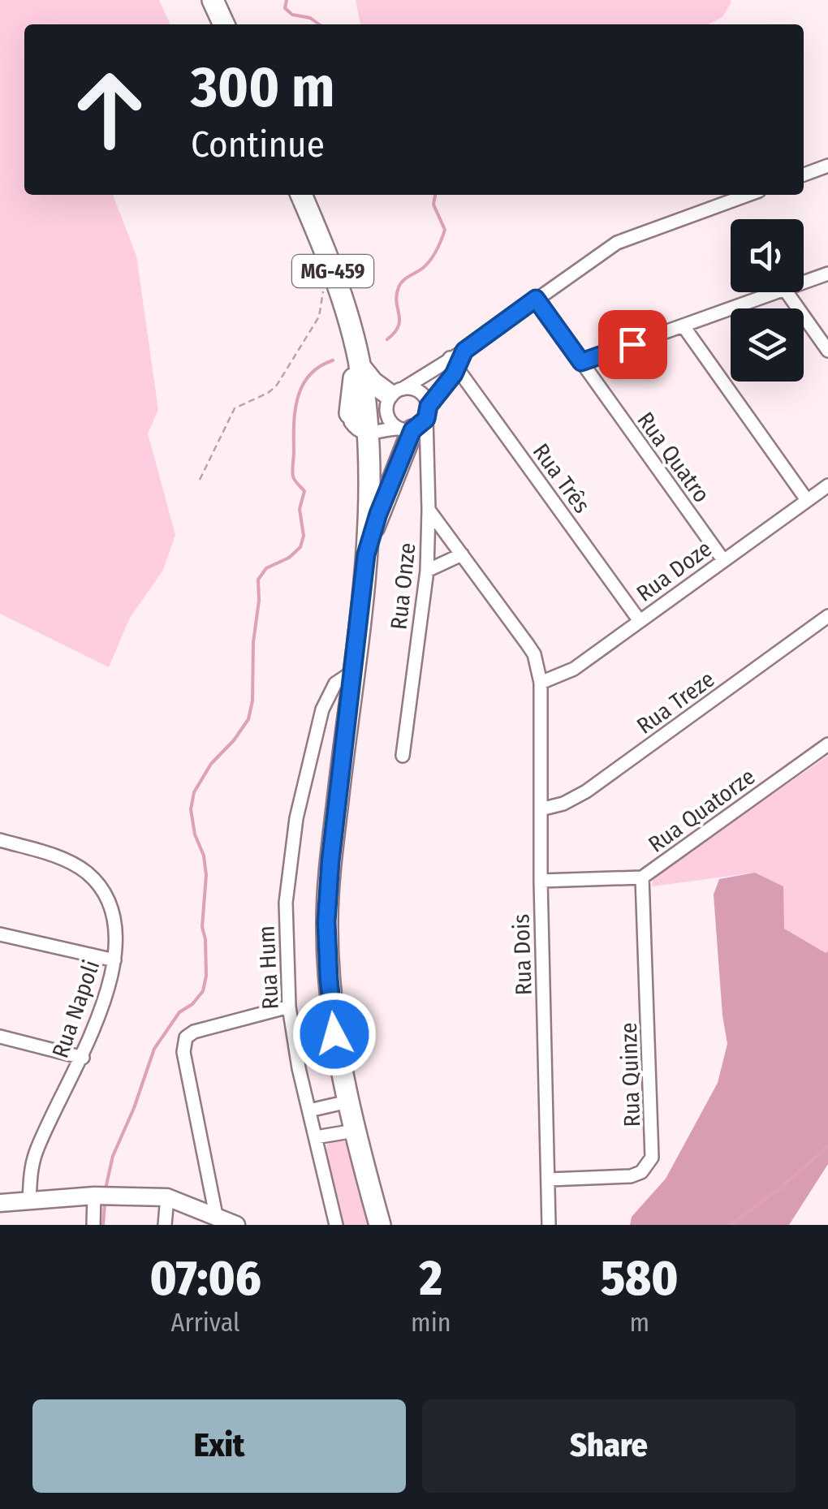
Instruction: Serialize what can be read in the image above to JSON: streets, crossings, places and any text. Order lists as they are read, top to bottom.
{
  "streets": {
    "main road": ["MG-459"],
    "street": [
      "Rua Quatro",
      "Rua Três",
      "Rua Doze",
      "Rua Onze",
      "Rua Treze",
      "Rua Quatorze",
      "Rua Dois",
      "Rua Hum",
      "Rua Napoli",
      "Rua Quinze"
    ]
  },
  "crossings": [
    ["Rua Quatro", "Rua Doze"],
    ["Rua Três", "Rua Doze"],
    ["Rua Doze", "Rua Dois"],
    ["Rua Onze", "Rua Dois"],
    ["Rua Treze", "Rua Dois"],
    ["Rua Quatorze", "Rua Dois"],
    ["Rua Quatorze", "Rua Quinze"],
    ["Rua Dois", "Rua Quinze"]
  ],
  "page": {
    "turn": ["300 m", "Continue"],
    "eta": [
      "07:06",
      "Arrival",
      "2",
      "min",
      "580",
      "m"
    ],
    "buttons": ["Exit", "Share"]
  }
}
